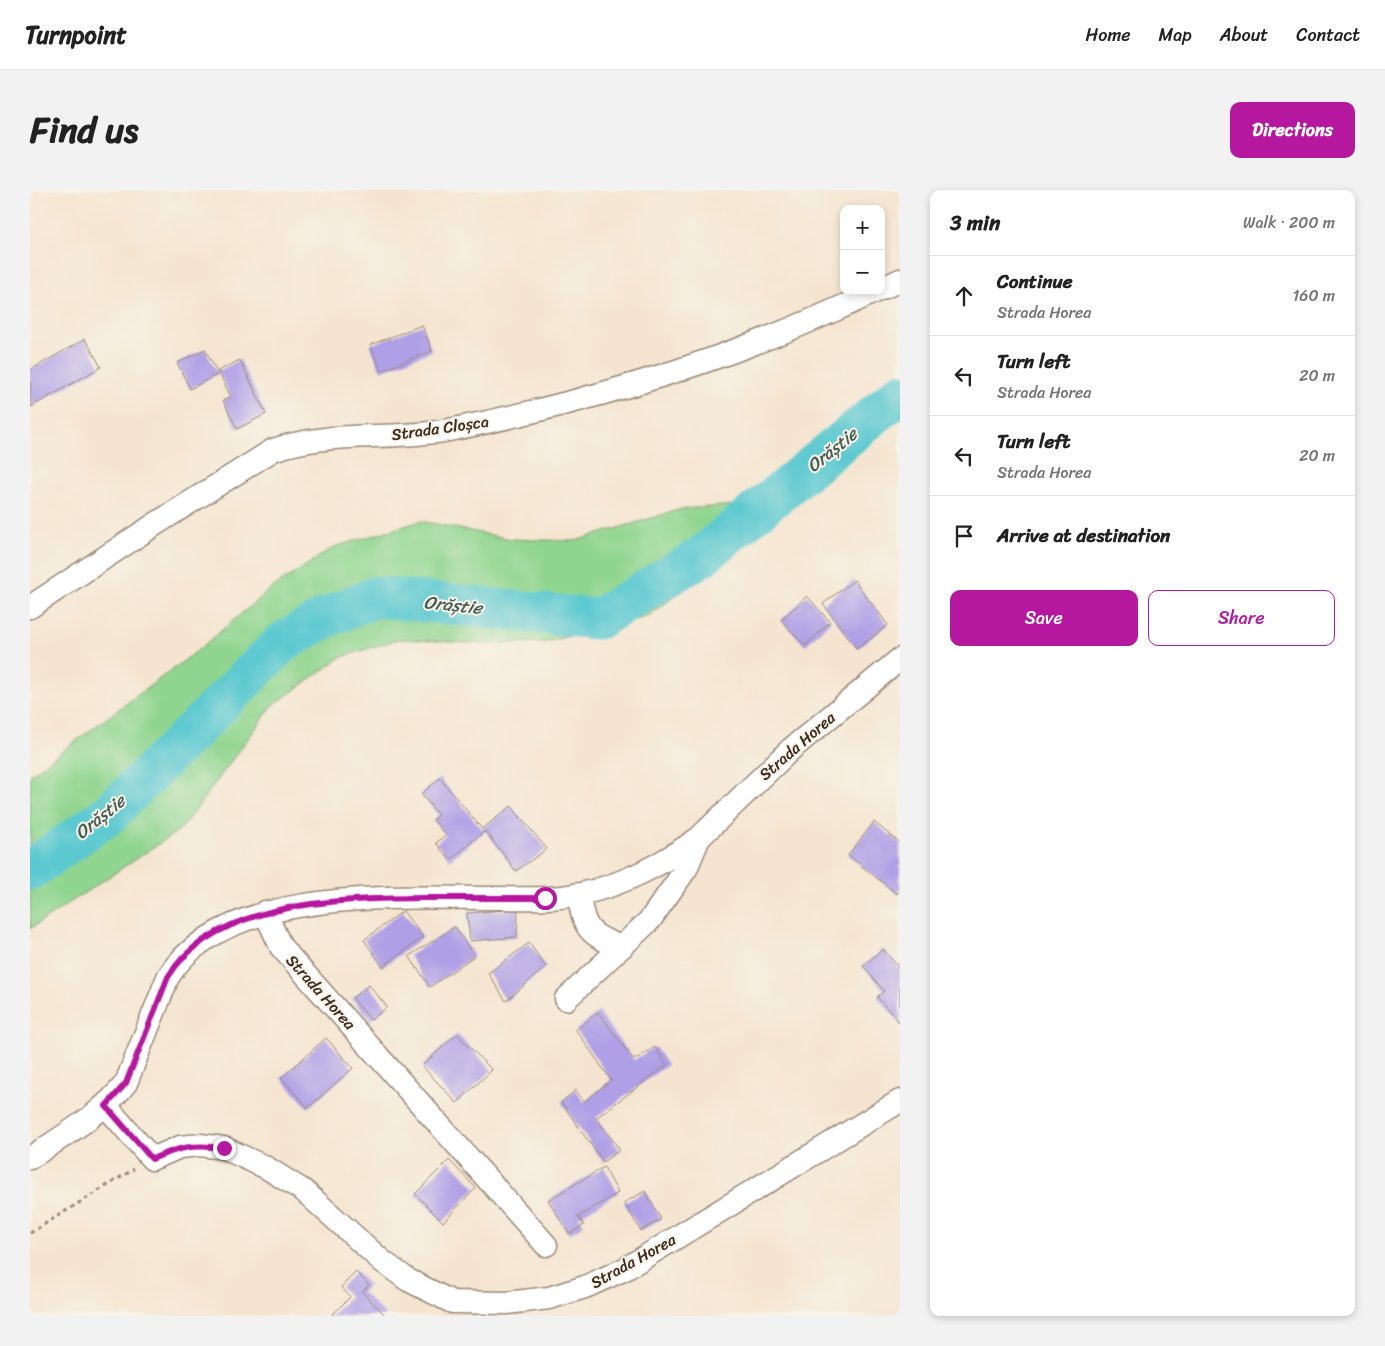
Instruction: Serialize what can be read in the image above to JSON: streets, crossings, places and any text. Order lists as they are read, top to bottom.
{
  "streets": {
    "street": ["Strada Cloșca", "Strada Horea"]
  },
  "water": ["Orăștie"],
  "page": {
    "header": "Turnpoint",
    "nav": [
      "Home",
      "Map",
      "About",
      "Contact"
    ],
    "title": "Find us",
    "buttons": [
      "Directions",
      ["Save", "Share"]
    ],
    "heading": ["3 min", "Walk · 200 m"],
    "map_buttons": ["+", "−"],
    "list": [
      ["Continue", "Strada Horea", "160 m"],
      ["Turn left", "Strada Horea", "20 m"],
      ["Turn left", "Strada Horea", "20 m"],
      "Arrive at destination"
    ]
  }
}
